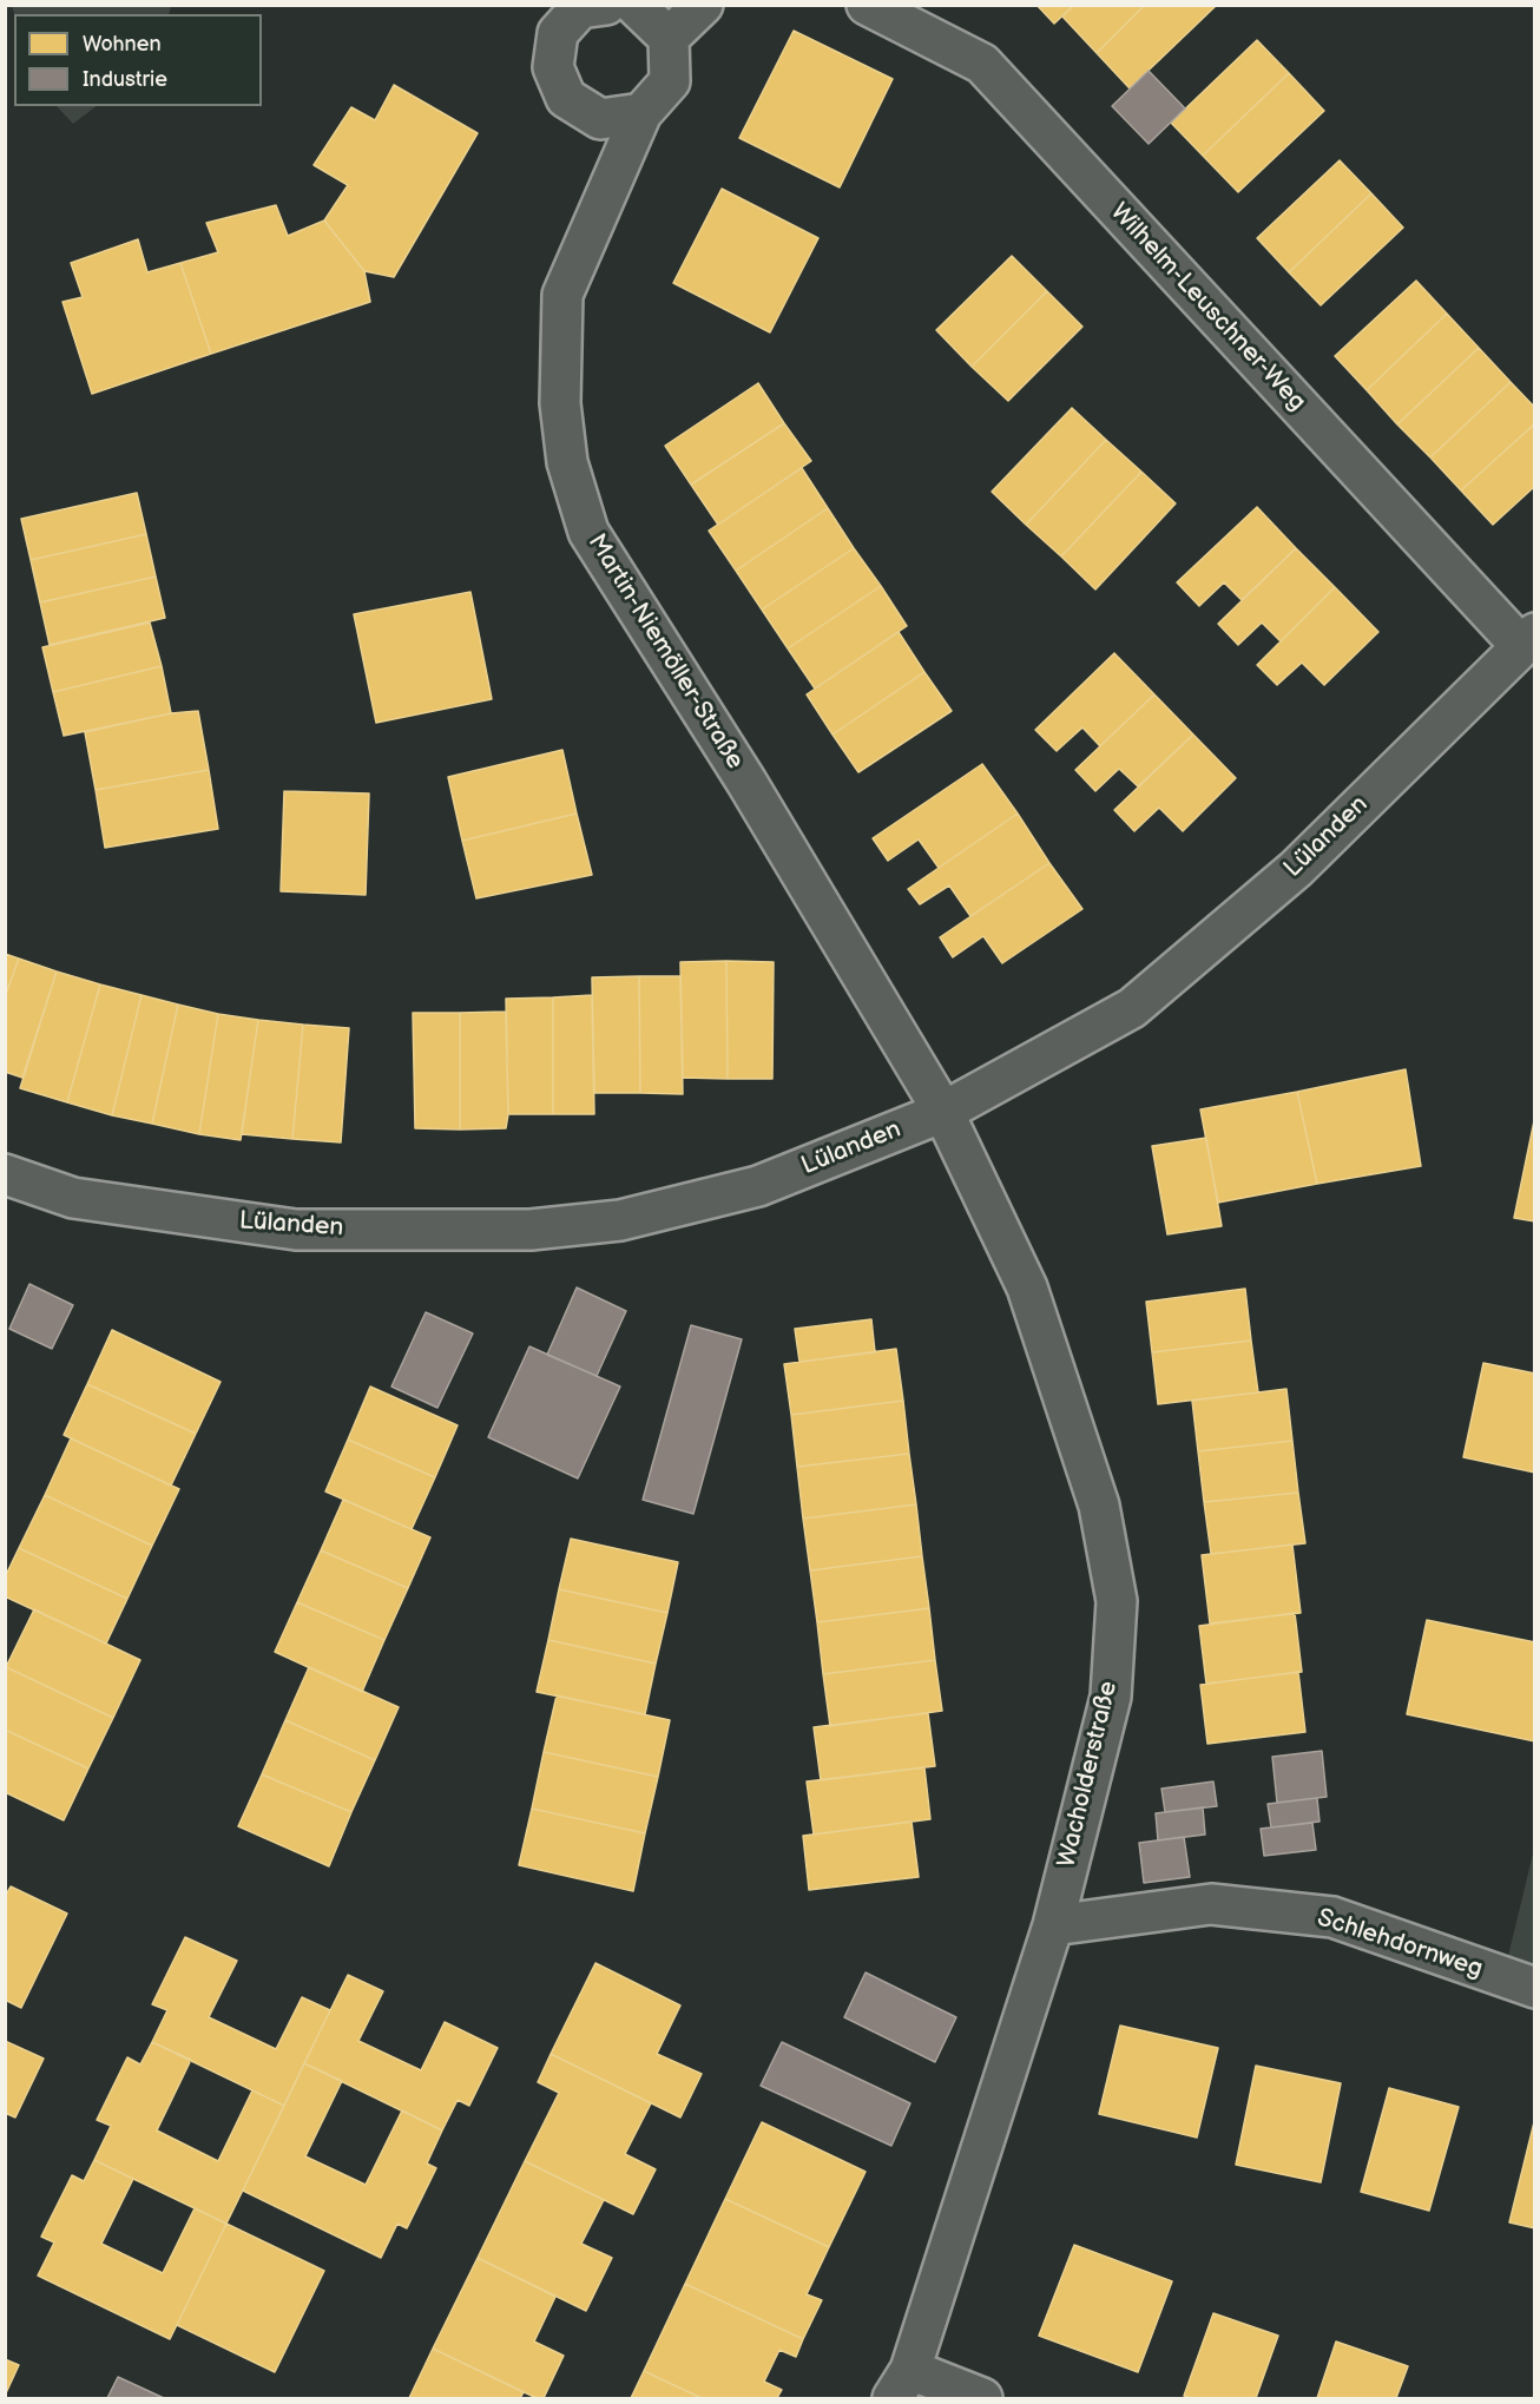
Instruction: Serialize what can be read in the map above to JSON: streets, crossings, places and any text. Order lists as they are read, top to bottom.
{
  "streets": {
    "street": [
      "Wilhelm-Leuschner-Weg",
      "Martin-Niemöller-Straße",
      "Lülanden",
      "Wacholderstraße",
      "Schlehdornweg"
    ]
  },
  "crossings": [
    ["Wilhelm-Leuschner-Weg", "Lülanden"],
    ["Martin-Niemöller-Straße", "Lülanden"],
    ["Martin-Niemöller-Straße", "Wacholderstraße"],
    ["Lülanden", "Wacholderstraße"],
    ["Wacholderstraße", "Schlehdornweg"]
  ],
  "legend": ["Wohnen", "Industrie"]
}
